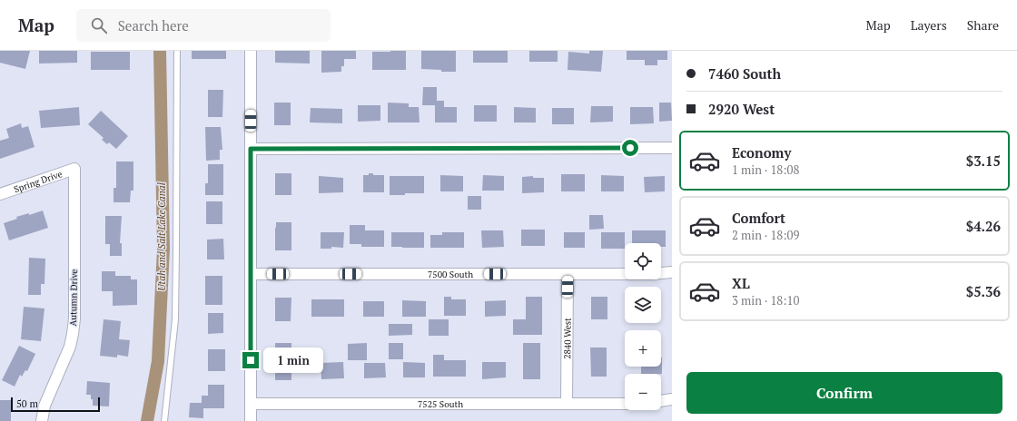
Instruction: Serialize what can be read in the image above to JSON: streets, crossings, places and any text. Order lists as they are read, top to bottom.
{
  "streets": {
    "street": [
      "Spring Drive",
      "7500 South",
      "Autumn Drive",
      "2840 West",
      "7525 South"
    ]
  },
  "crossings": [
    ["Spring Drive", "Autumn Drive"],
    ["7500 South", "2840 West"],
    ["2840 West", "7525 South"]
  ],
  "water": ["Utah and Salt Lake Canal"],
  "scale_bar": "50 m",
  "page": {
    "header": "Map",
    "search": "Search here",
    "nav": ["Map", "Layers", "Share"],
    "banner": ["7460 South", "2920 West"],
    "list": [
      {
        "name": "Economy",
        "note": "1 min · 18:08",
        "value": "$3.15"
      },
      {
        "name": "Comfort",
        "note": "2 min · 18:09",
        "value": "$4.26"
      },
      {
        "name": "XL",
        "note": "3 min · 18:10",
        "value": "$5.36"
      }
    ],
    "map_buttons": ["+", "−"],
    "bubble": "1 min",
    "buttons": "Confirm",
    "scale": "50 m"
  }
}
